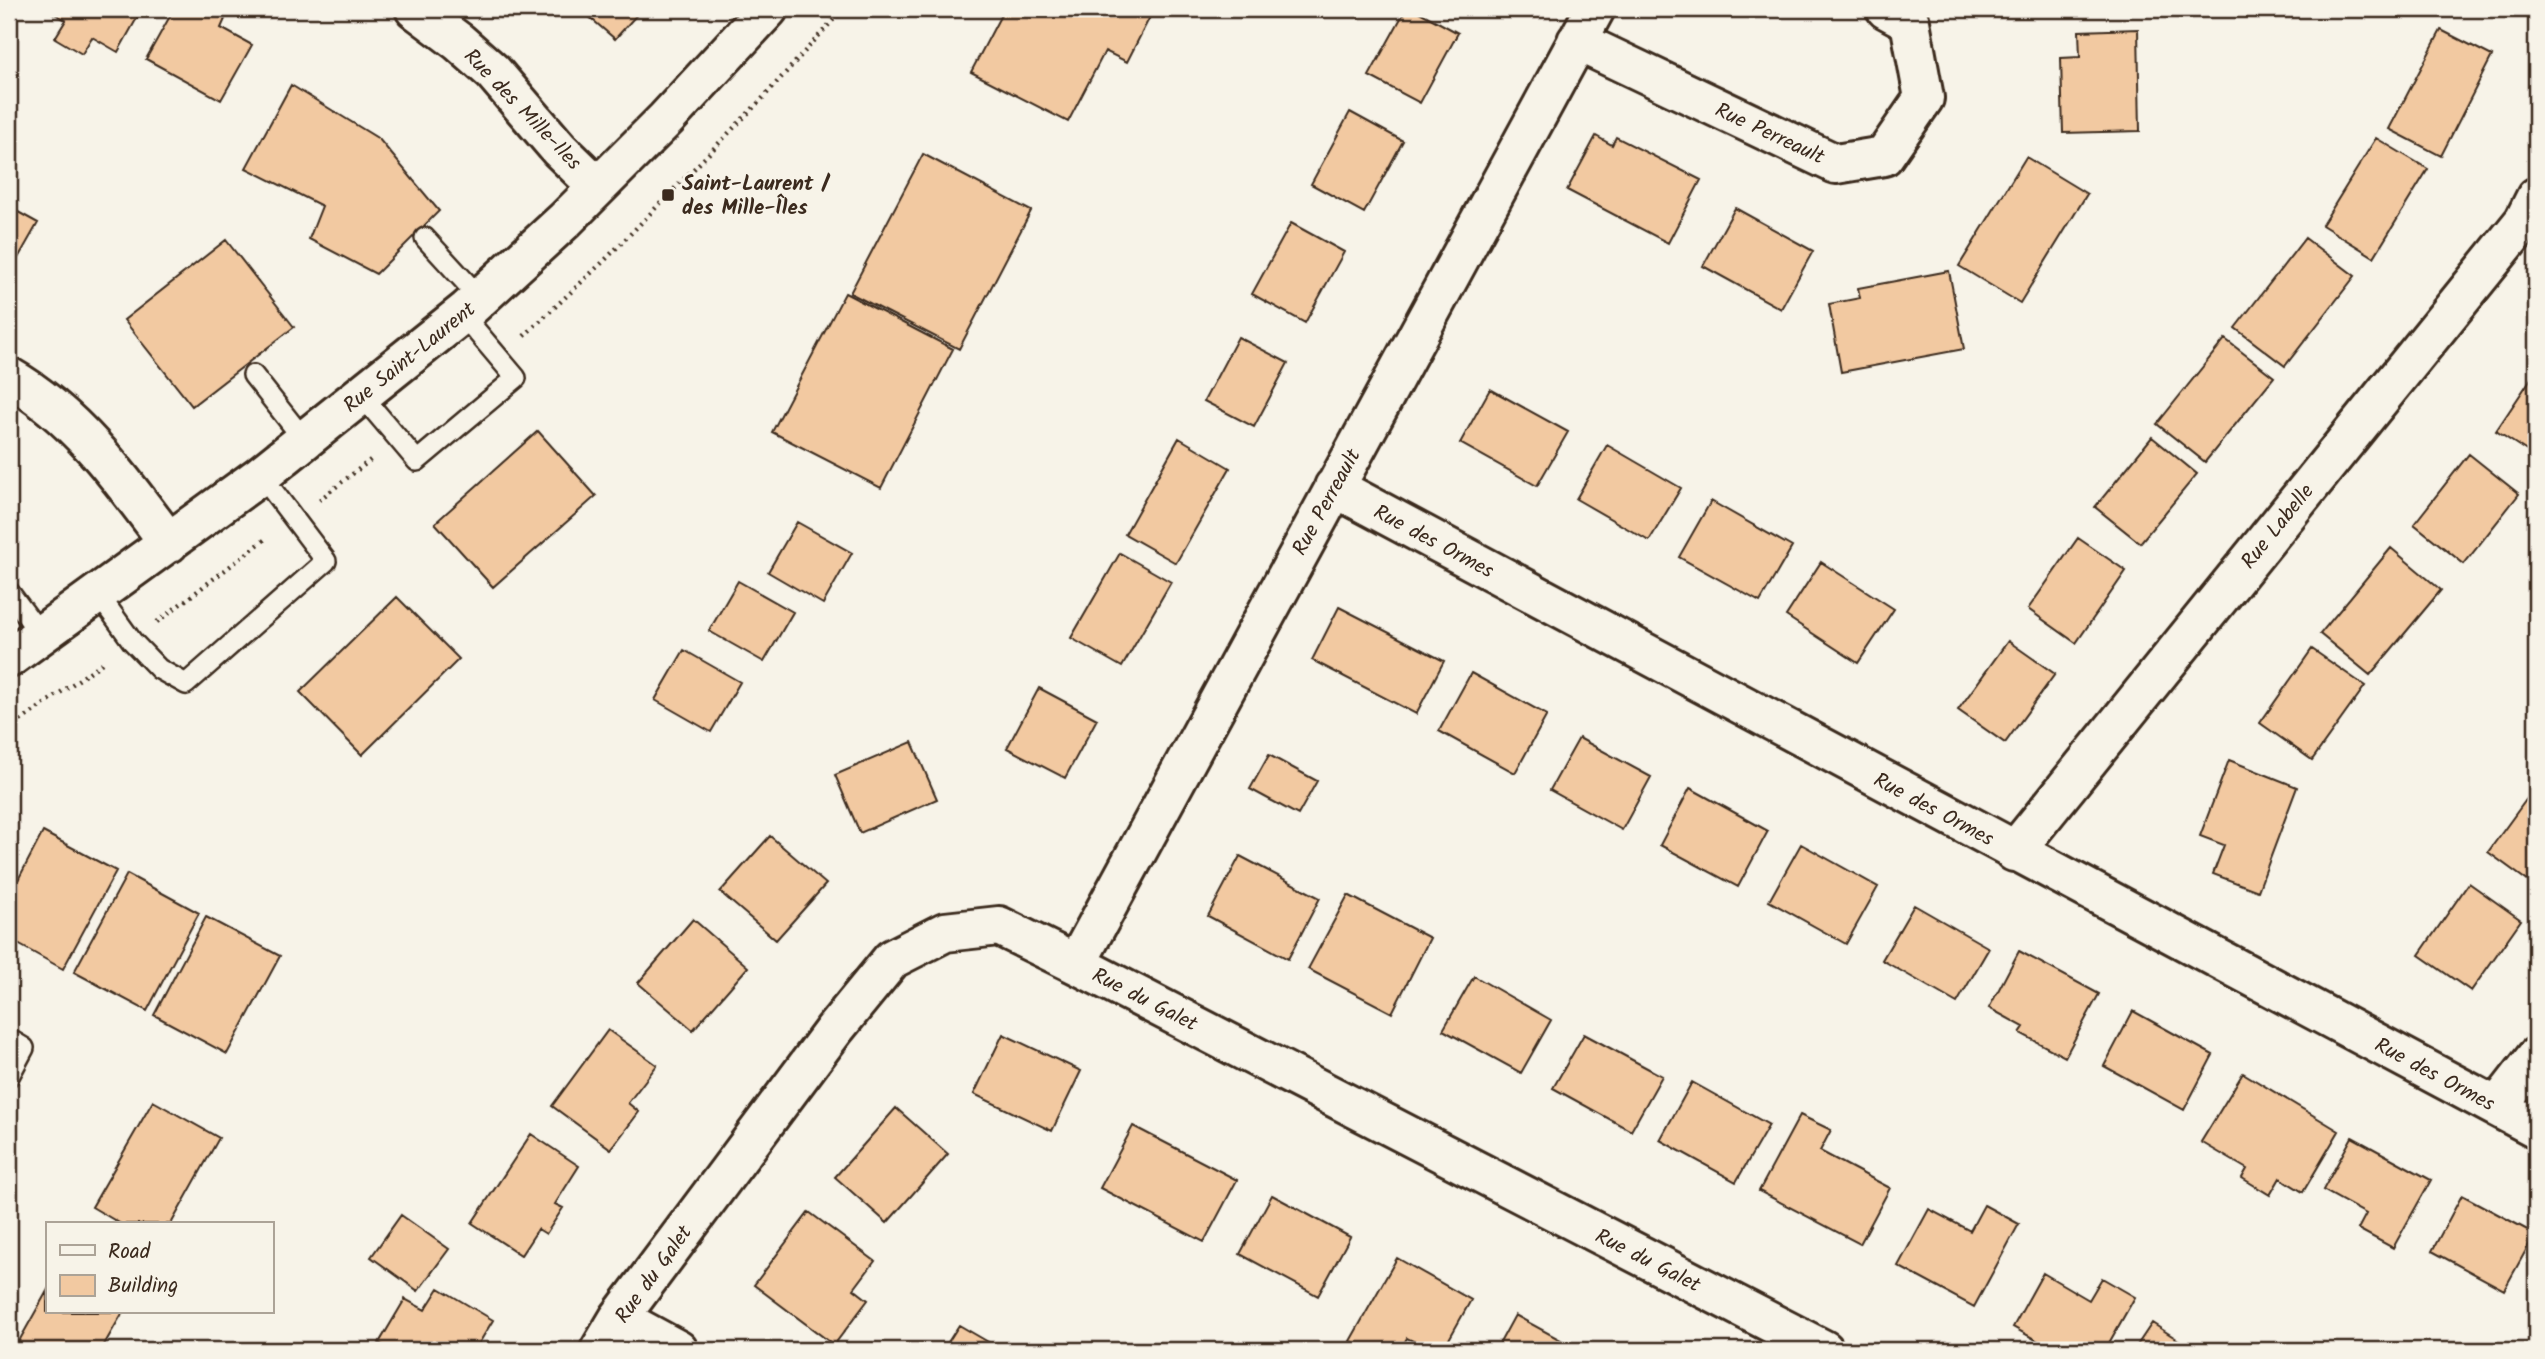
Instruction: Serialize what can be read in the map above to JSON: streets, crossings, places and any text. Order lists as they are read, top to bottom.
{
  "streets": {
    "street": [
      "Rue des Mille-Iles",
      "Rue Perreault",
      "Rue Saint-Laurent",
      "Rue Labelle",
      "Rue des Ormes",
      "Rue du Galet"
    ]
  },
  "crossings": [
    ["Rue des Mille-Iles", "Rue Saint-Laurent"],
    ["Rue Perreault", "Rue des Ormes"],
    ["Rue Perreault", "Rue du Galet"],
    ["Rue Labelle", "Rue des Ormes"]
  ],
  "places": {
    "transit": ["Saint-Laurent / des Mille-Îles"]
  },
  "legend": ["Road", "Building"]
}
